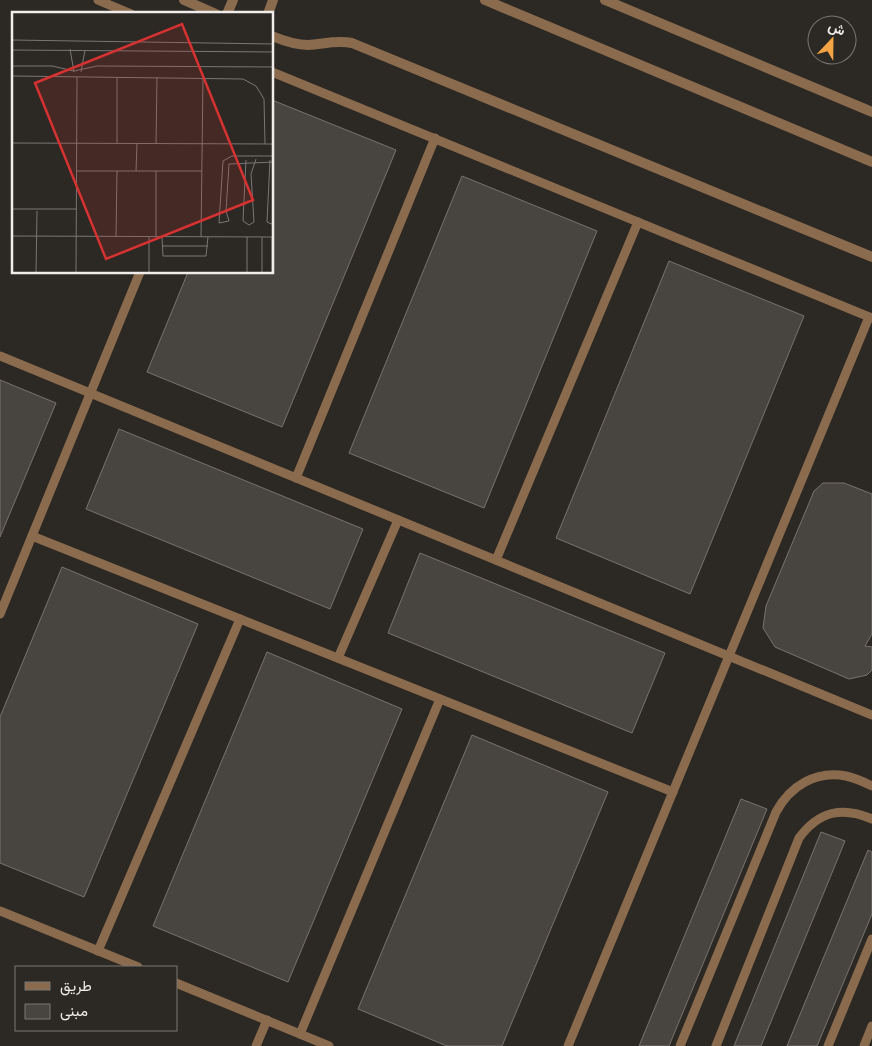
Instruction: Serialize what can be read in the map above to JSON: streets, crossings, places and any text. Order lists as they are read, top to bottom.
{
  "legend": ["طريق", "مبنى"],
  "north": "top"
}
